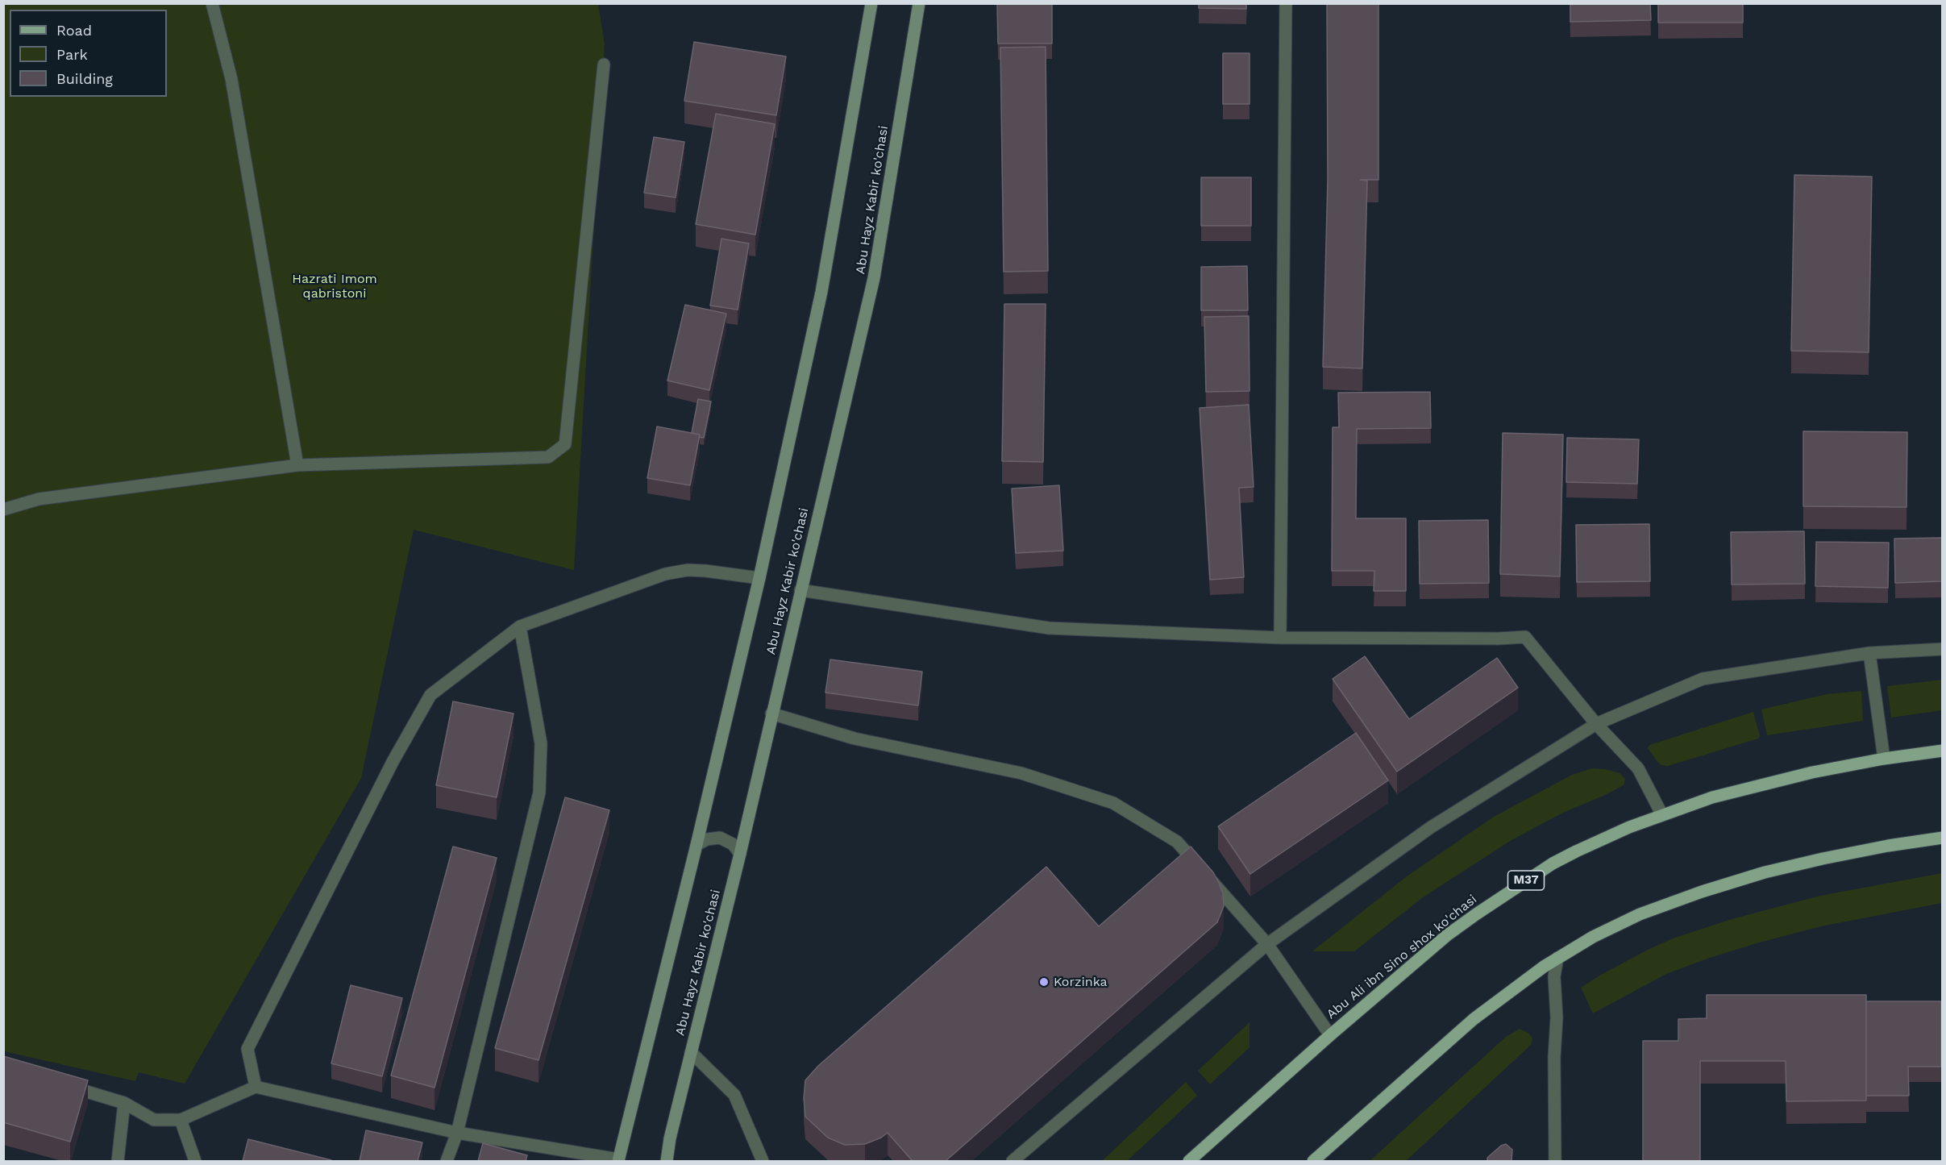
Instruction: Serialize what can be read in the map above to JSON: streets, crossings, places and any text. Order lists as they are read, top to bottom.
{
  "streets": {
    "main road": ["Abu Hayz Kabir ko'chasi", "M37", "Abu Ali ibn Sino shox ko'chasi"]
  },
  "parks": ["Hazrati Imom qabristoni"],
  "places": ["Korzinka"],
  "legend": ["Road", "Park", "Building"]
}
